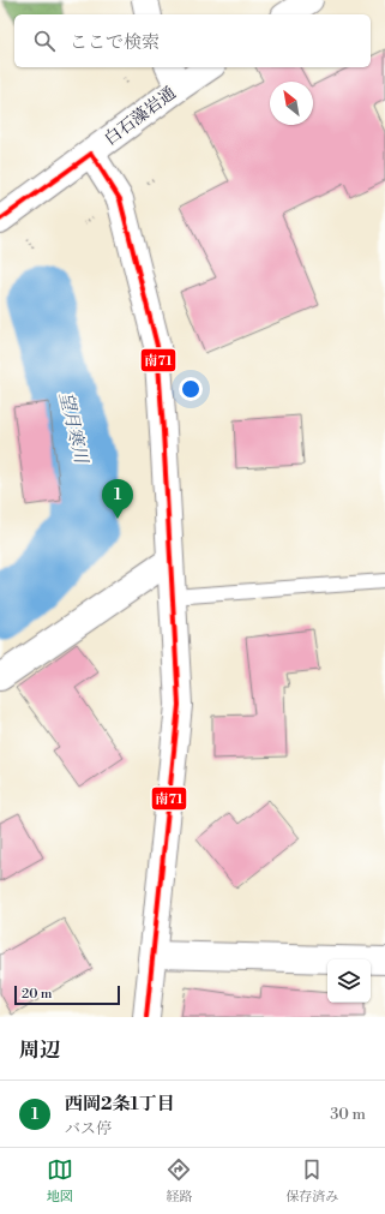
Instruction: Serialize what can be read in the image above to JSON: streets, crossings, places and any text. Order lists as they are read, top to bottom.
{
  "streets": {
    "street": ["白石藻岩通"]
  },
  "water": ["望月寒川"],
  "lines": ["transit line 南71"],
  "scale_bar": "20 m",
  "north": "top left",
  "page": {
    "search": "ここで検索",
    "pins": "1",
    "scale": "20 m",
    "heading": "周辺",
    "list": [
      {
        "mark": "1",
        "name": "西岡2条1丁目",
        "note": "バス停",
        "value": "30 m"
      }
    ],
    "nav": ["地図", "経路", "保存済み"]
  }
}
